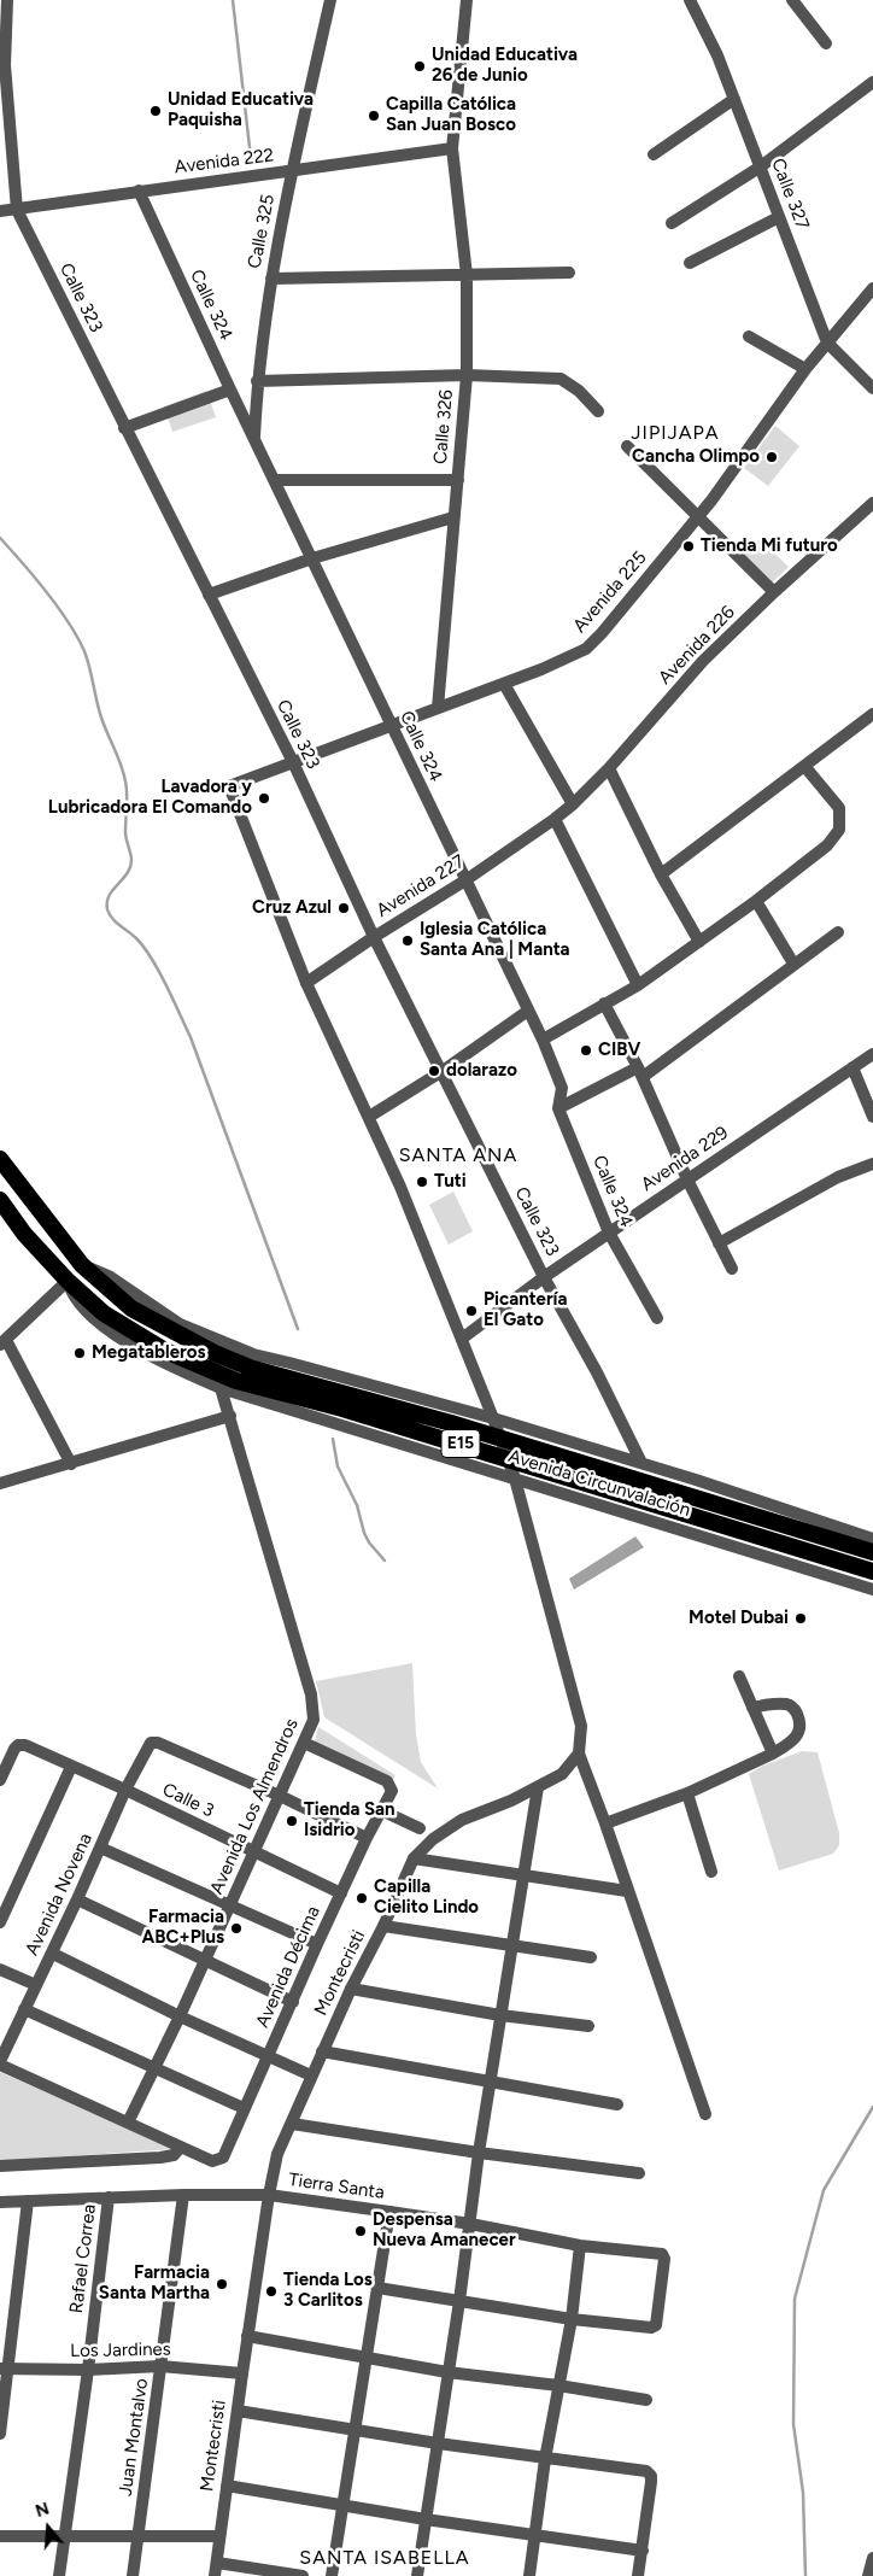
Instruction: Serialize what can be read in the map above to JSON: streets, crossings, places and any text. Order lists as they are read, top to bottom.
{
  "streets": {
    "highway": ["E15", "Avenida Circunvalación"],
    "street": [
      "Avenida 222",
      "Calle 327",
      "Calle 325",
      "Calle 323",
      "Calle 324",
      "Calle 326",
      "Avenida 225",
      "Avenida 226",
      "Avenida 227",
      "Avenida 229",
      "Calle 3",
      "Avenida Los Almendros",
      "Avenida Novena",
      "Avenida Décima",
      "Montecristi",
      "Tierra Santa",
      "Rafael Correa",
      "Los Jardines",
      "Juan Montalvo"
    ]
  },
  "crossings": [
    ["Avenida 222", "Calle 325"],
    ["Avenida 222", "Calle 323"],
    ["Avenida 222", "Calle 324"],
    ["Avenida 222", "Calle 326"],
    ["Calle 327", "Avenida 225"],
    ["Calle 325", "Calle 324"],
    ["Calle 323", "Avenida 225"],
    ["Calle 323", "Avenida 227"],
    ["Calle 323", "Avenida 229"],
    ["Calle 323", "Avenida Circunvalación"],
    ["Calle 324", "Avenida 225"],
    ["Calle 324", "Avenida 227"],
    ["Calle 324", "Avenida 229"],
    ["Calle 326", "Avenida 225"],
    ["Avenida 225", "Avenida 227"],
    ["Avenida 226", "Avenida 227"],
    ["Avenida Circunvalación", "Avenida Los Almendros"],
    ["Calle 3", "Avenida Los Almendros"],
    ["Calle 3", "Avenida Novena"],
    ["Calle 3", "Avenida Décima"],
    ["Avenida Los Almendros", "Avenida Novena"],
    ["Avenida Los Almendros", "Avenida Décima"],
    ["Montecristi", "Tierra Santa"],
    ["Montecristi", "Los Jardines"],
    ["Tierra Santa", "Rafael Correa"],
    ["Tierra Santa", "Juan Montalvo"],
    ["Rafael Correa", "Los Jardines"],
    ["Los Jardines", "Juan Montalvo"]
  ],
  "districts": ["JIPIJAPA", "SANTA ANA", "SANTA ISABELLA"],
  "places": [
    "Unidad Educativa 26 de Junio",
    "Unidad Educativa Paquisha",
    "Capilla Católica San Juan Bosco",
    "Cancha Olimpo",
    "Tienda Mi futuro",
    "Lavadora y Lubricadora El Comando",
    "Cruz Azul",
    "Iglesia Católica Santa Ana | Manta",
    "CIBV",
    "dolarazo",
    "Tuti",
    "Picantería El Gato",
    "Megatableros",
    "Motel Dubai",
    "Tienda San Isidrio",
    "Capilla Cielito Lindo",
    "Farmacia ABC+Plus",
    "Despensa Nueva Amanecer",
    "Farmacia Santa Martha",
    "Tienda Los 3 Carlitos"
  ],
  "north": "top"
}
